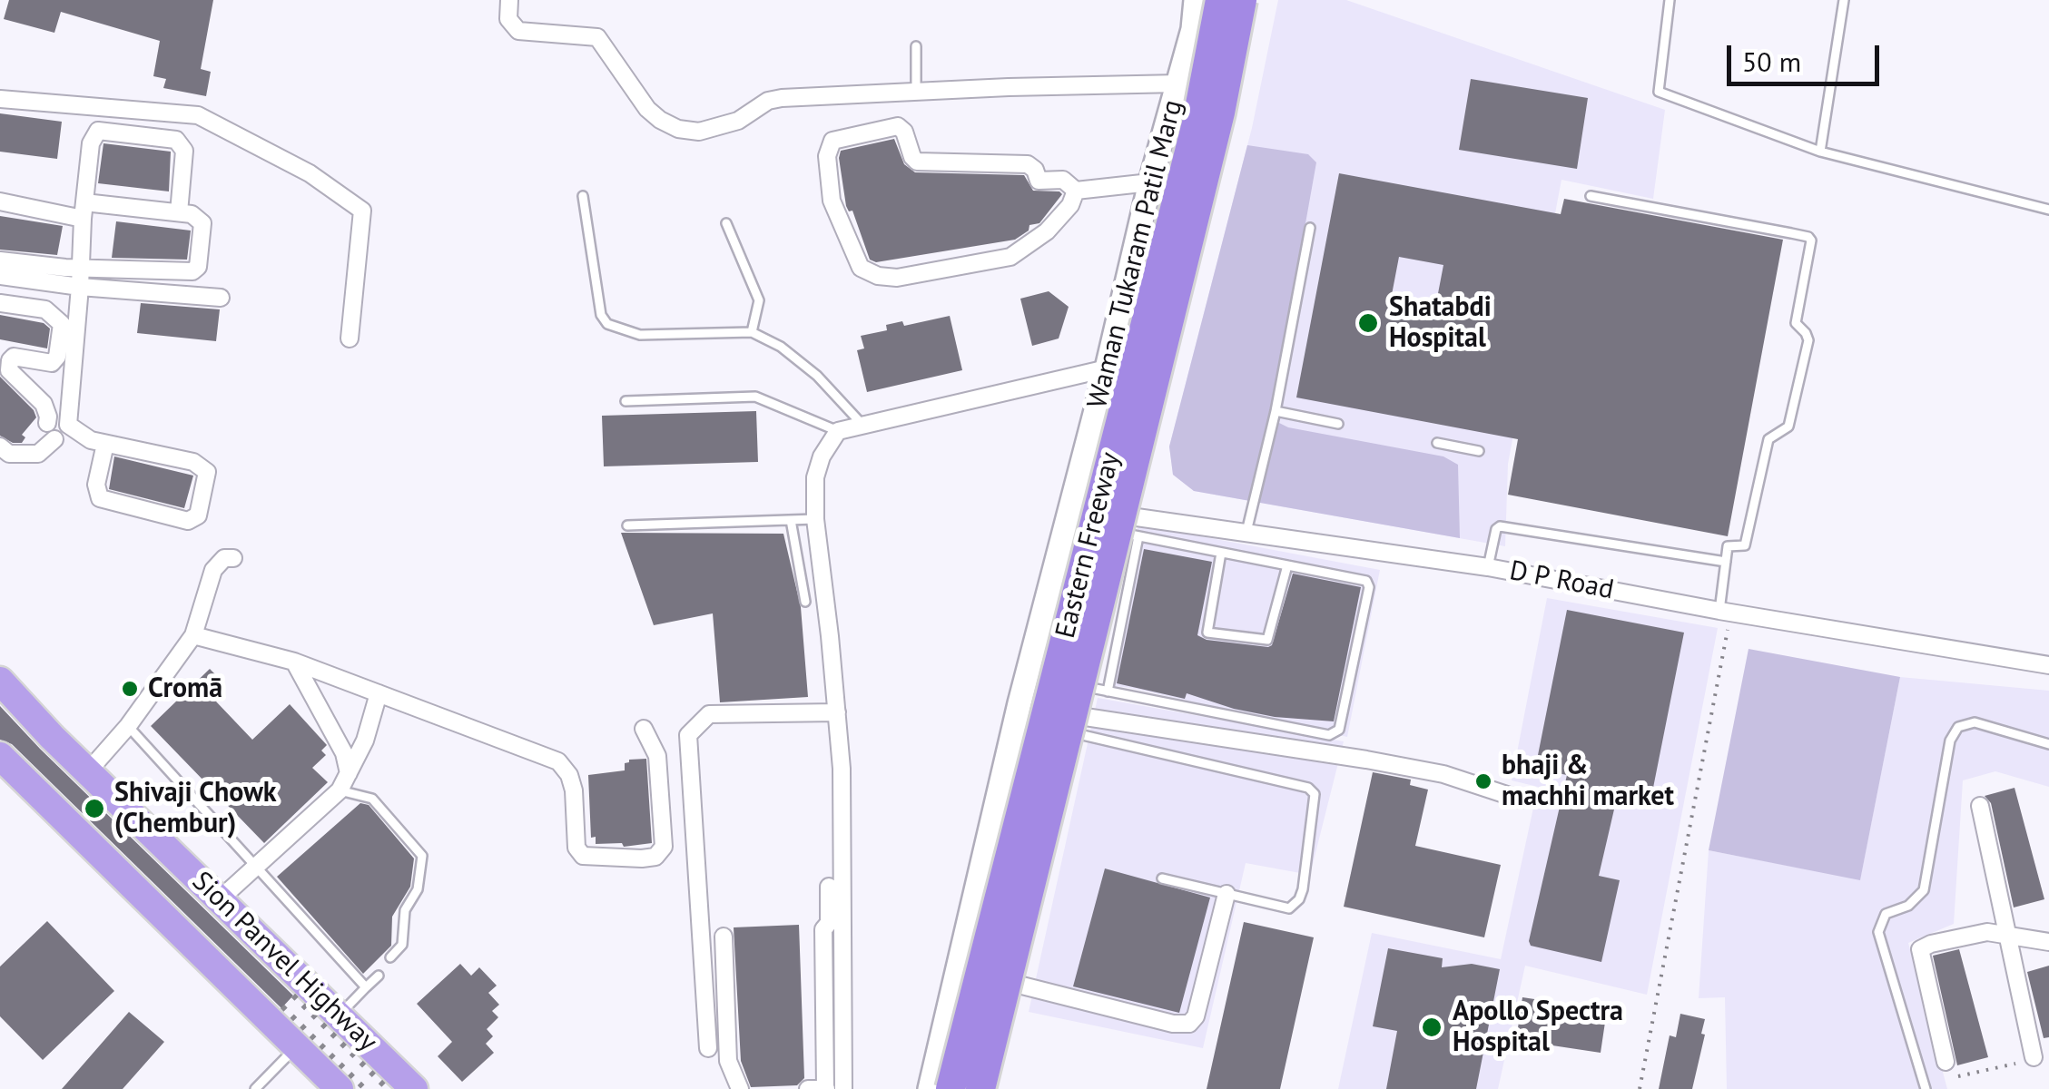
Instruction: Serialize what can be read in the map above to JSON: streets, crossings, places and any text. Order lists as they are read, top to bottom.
{
  "streets": {
    "highway": ["Eastern Freeway", "Sion Panvel Highway"],
    "main road": ["Waman Tukaram Patil Marg"],
    "street": ["D P Road"]
  },
  "crossings": [
    ["Waman Tukaram Patil Marg", "D P Road"]
  ],
  "places": [
    "Shatabdi Hospital",
    "Cromā",
    "bhaji & machhi market",
    "Shivaji Chowk (Chembur)",
    "Apollo Spectra Hospital"
  ],
  "scale_bar": "50 m"
}
